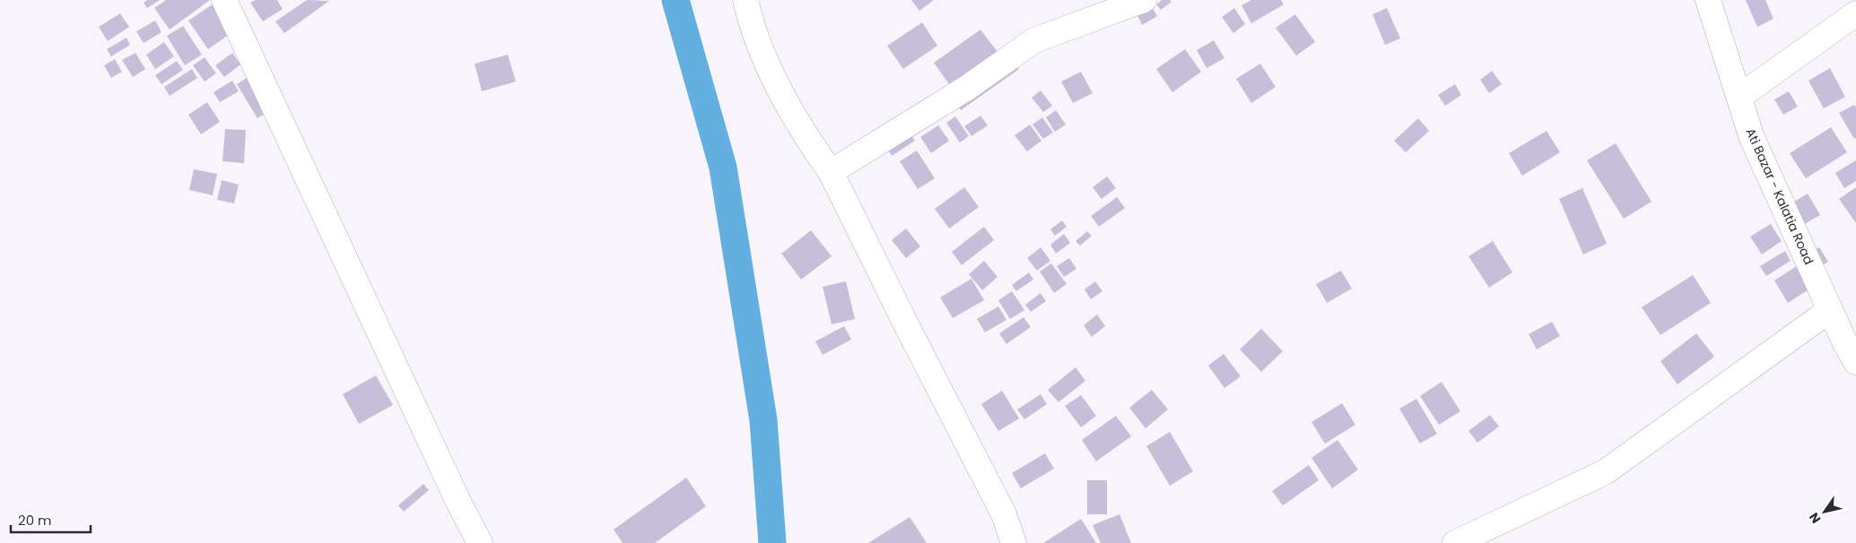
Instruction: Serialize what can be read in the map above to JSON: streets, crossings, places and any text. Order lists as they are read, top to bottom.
{
  "streets": {
    "street": ["Ati Bazar - Kalatia Road"]
  },
  "scale_bar": "20 m",
  "north": "bottom left"
}
